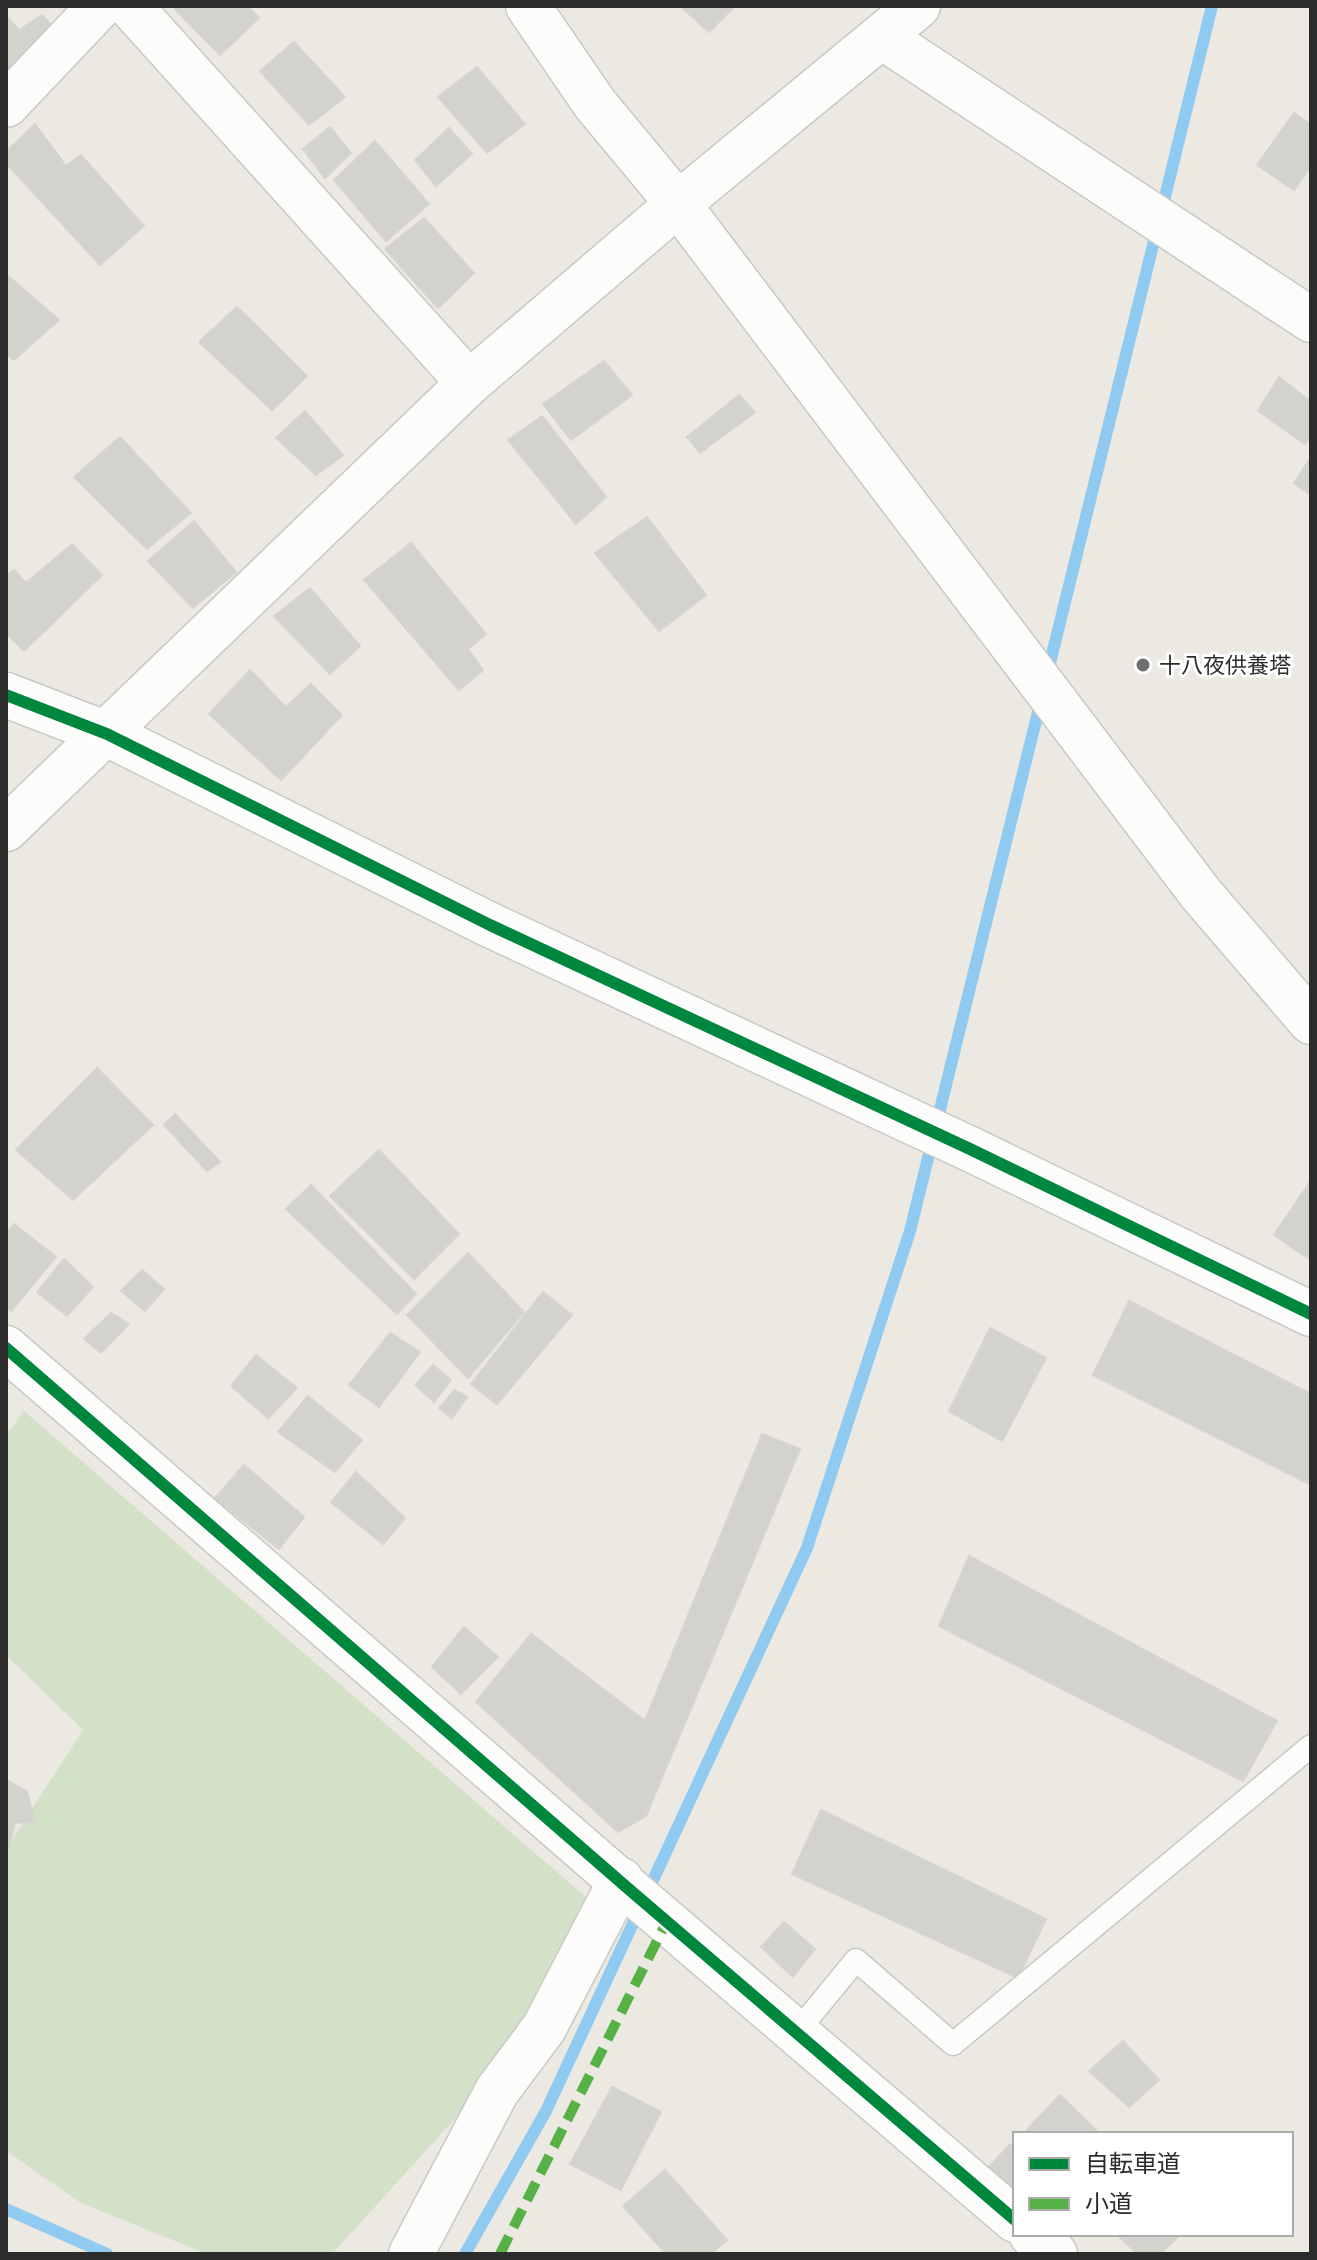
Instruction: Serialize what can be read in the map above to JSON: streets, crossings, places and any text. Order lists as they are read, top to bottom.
{
  "places": ["十八夜供養塔"],
  "legend": ["自転車道", "小道"]
}
